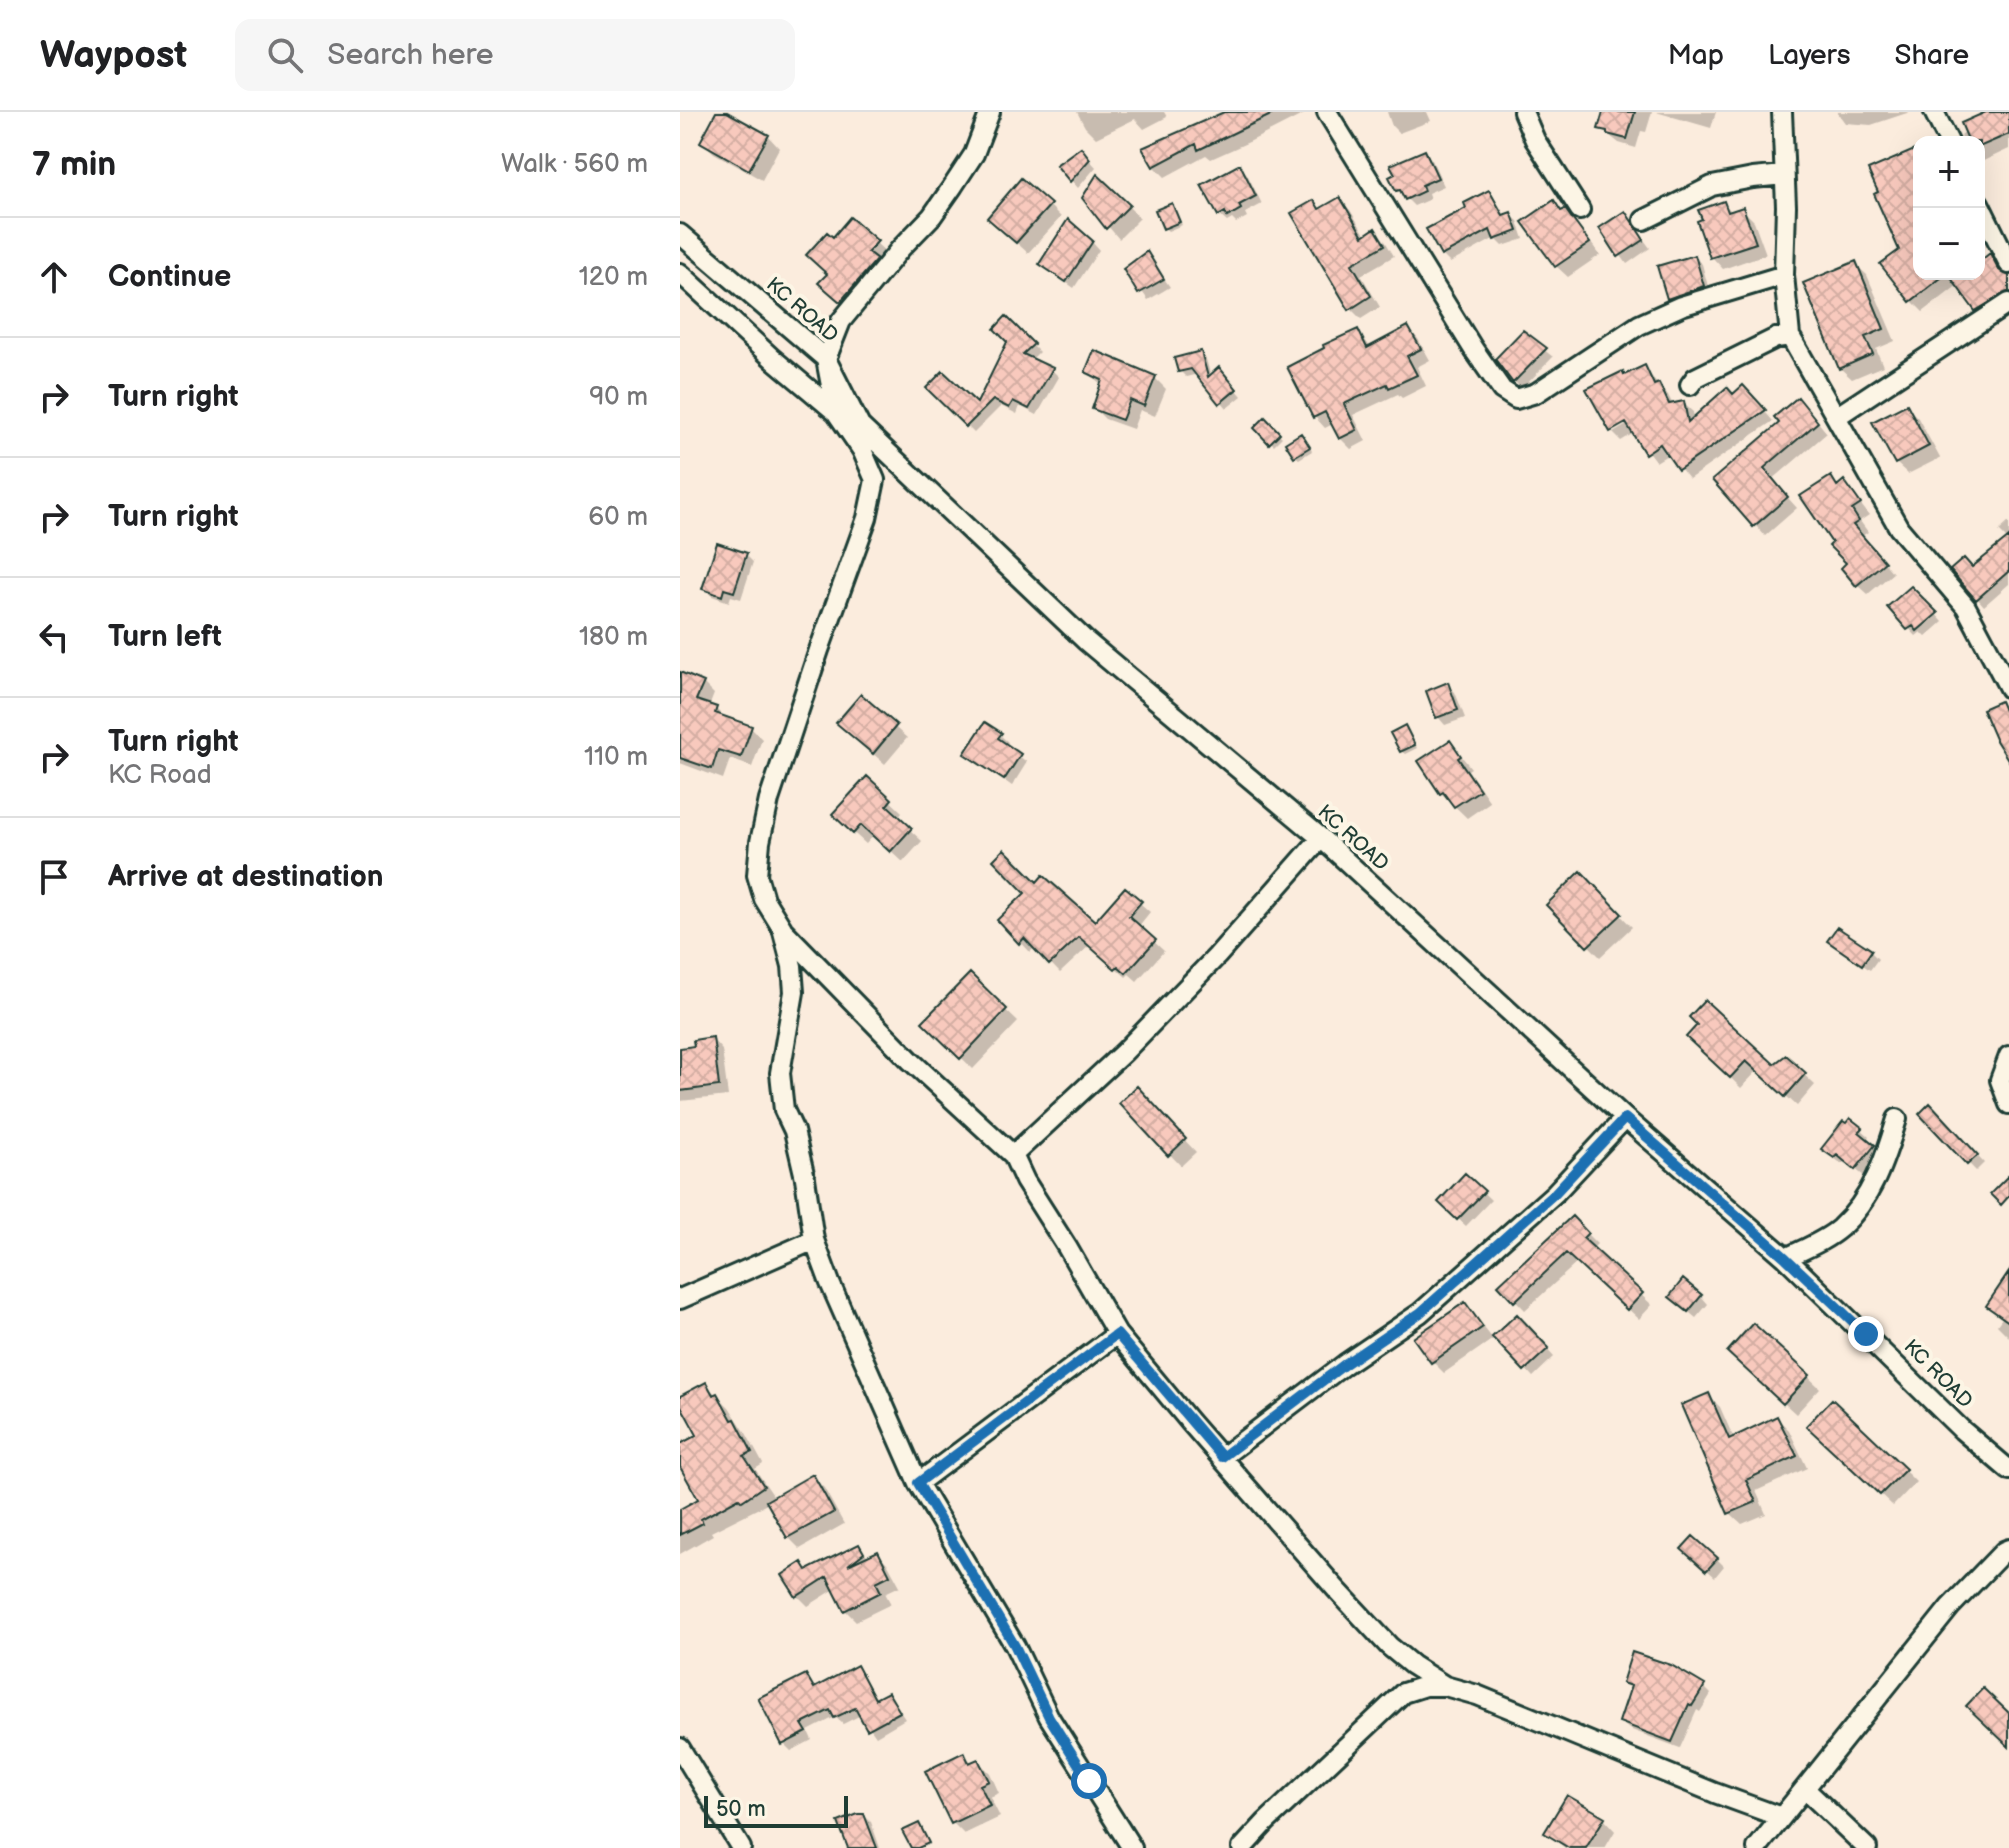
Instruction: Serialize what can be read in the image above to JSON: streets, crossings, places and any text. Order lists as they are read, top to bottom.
{
  "streets": {
    "street": ["KC ROAD"]
  },
  "scale_bar": "50 m",
  "page": {
    "header": "Waypost",
    "search": "Search here",
    "nav": ["Map", "Layers", "Share"],
    "heading": ["7 min", "Walk · 560 m"],
    "map_buttons": ["+", "−"],
    "list": [
      ["Continue", "120 m"],
      ["Turn right", "90 m"],
      ["Turn right", "60 m"],
      ["Turn left", "180 m"],
      ["Turn right", "KC Road", "110 m"],
      "Arrive at destination"
    ],
    "scale": "50 m"
  }
}
